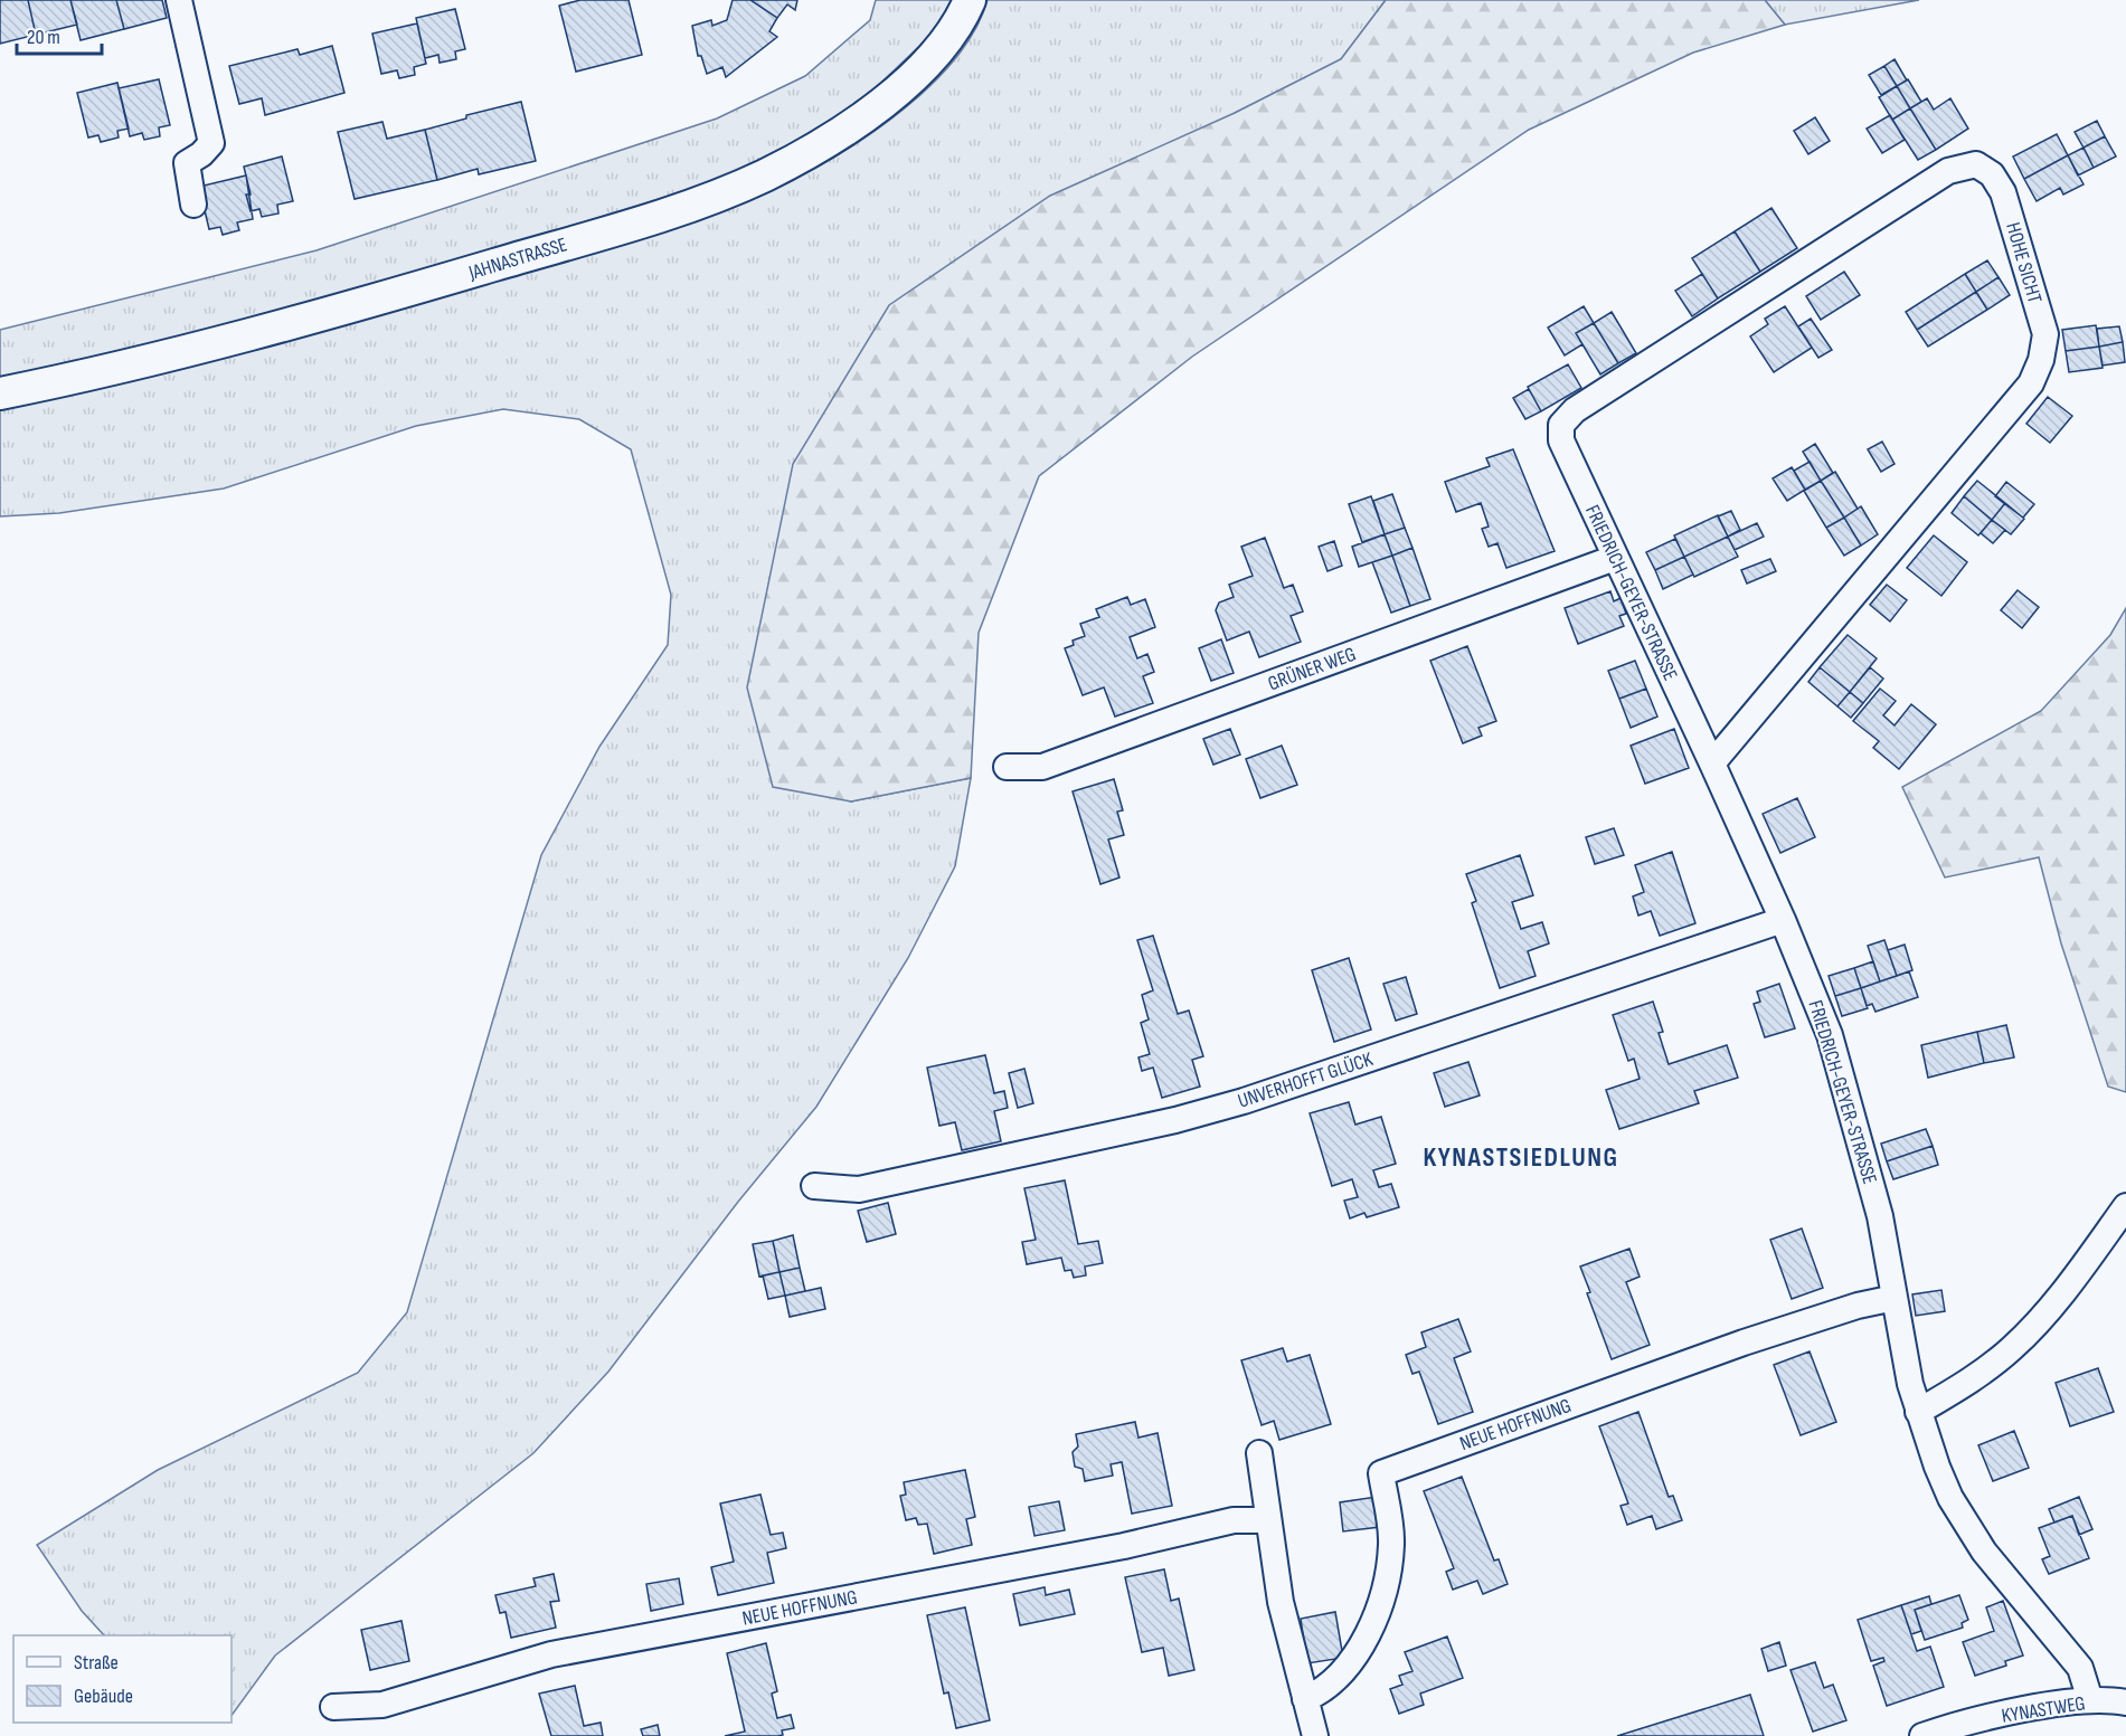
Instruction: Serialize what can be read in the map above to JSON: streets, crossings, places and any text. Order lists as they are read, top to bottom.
{
  "streets": {
    "street": [
      "JAHNASTRASSE",
      "HOHE SICHT",
      "FRIEDRICH-GEYER-STRASSE",
      "GRÜNER WEG",
      "UNVERHOFFT GLÜCK",
      "NEUE HOFFNUNG",
      "KYNASTWEG"
    ]
  },
  "crossings": [
    ["HOHE SICHT", "FRIEDRICH-GEYER-STRASSE"],
    ["FRIEDRICH-GEYER-STRASSE", "GRÜNER WEG"],
    ["FRIEDRICH-GEYER-STRASSE", "UNVERHOFFT GLÜCK"],
    ["FRIEDRICH-GEYER-STRASSE", "NEUE HOFFNUNG"],
    ["FRIEDRICH-GEYER-STRASSE", "KYNASTWEG"]
  ],
  "districts": ["KYNASTSIEDLUNG"],
  "legend": ["Straße", "Gebäude"],
  "scale_bar": "20 m"
}
